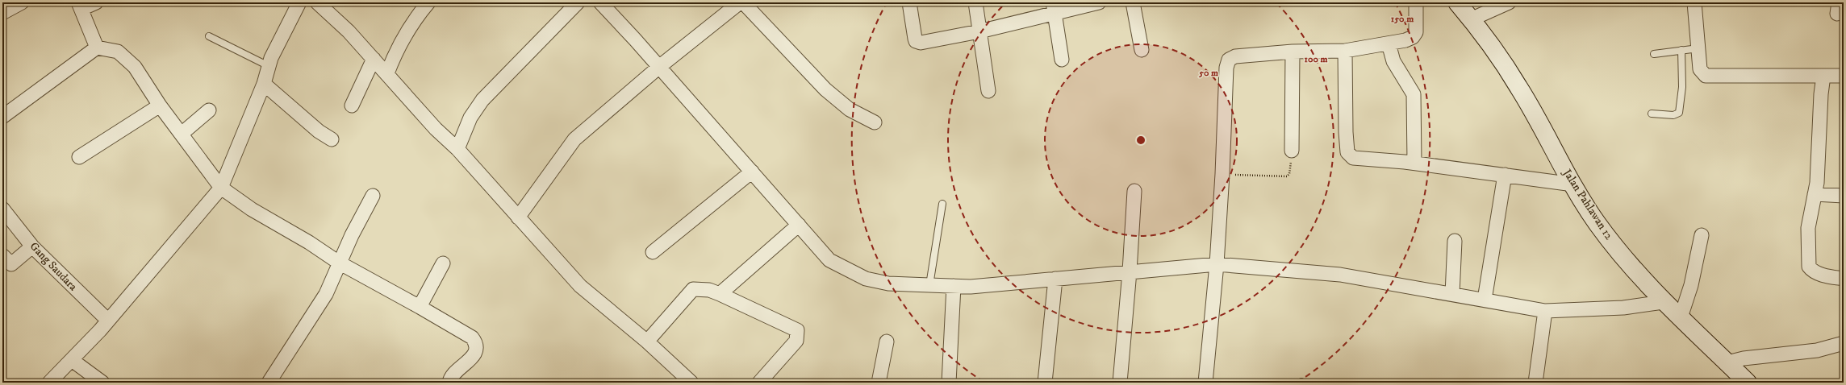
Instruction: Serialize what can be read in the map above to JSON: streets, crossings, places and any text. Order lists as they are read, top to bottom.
{
  "streets": {
    "main road": ["Jalan Pahlawan 12"],
    "street": ["Gang Saudara"]
  },
  "rings": ["150 m", "100 m", "50 m"]
}
